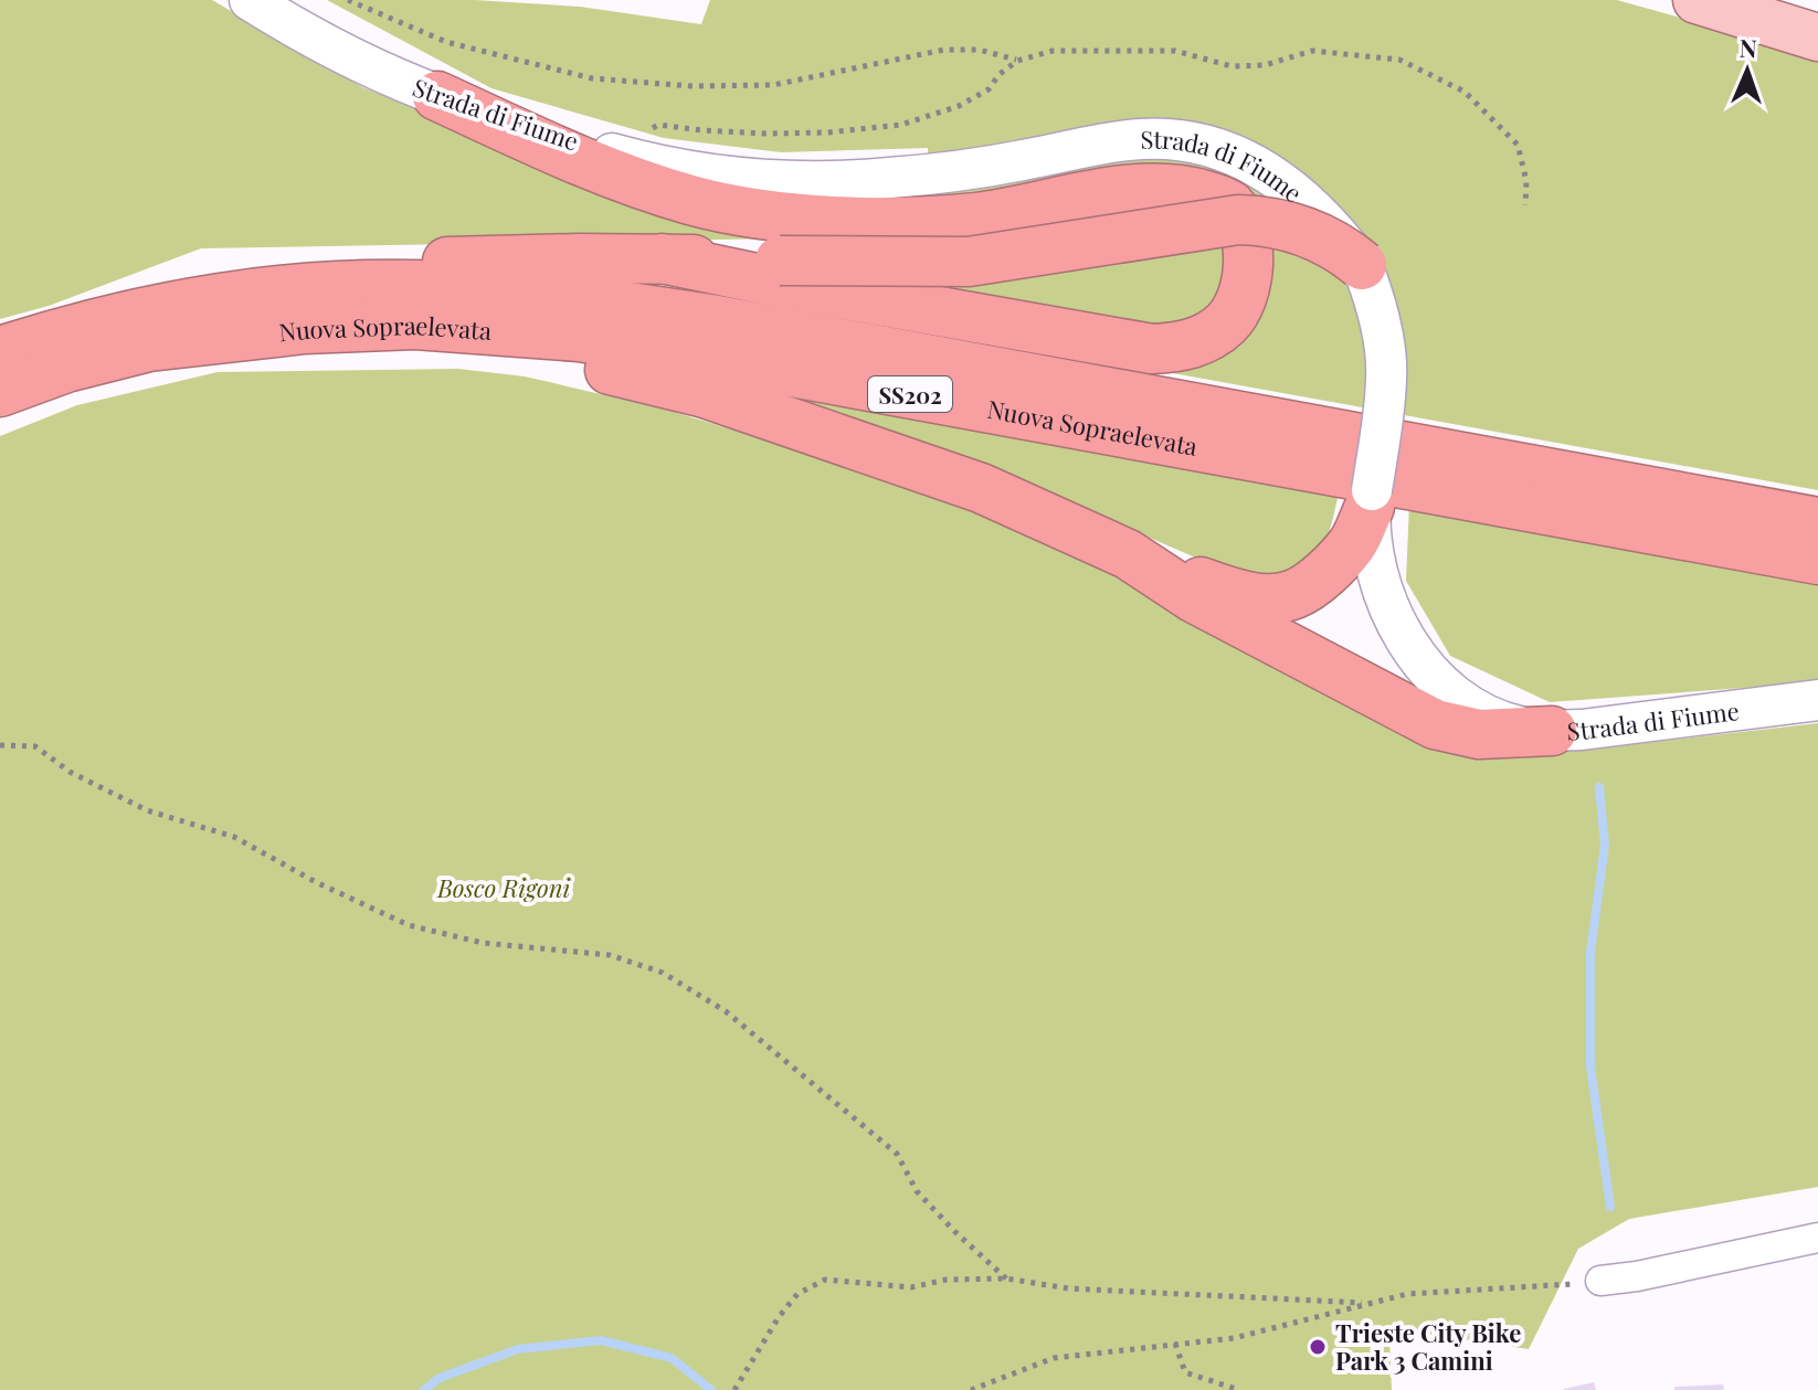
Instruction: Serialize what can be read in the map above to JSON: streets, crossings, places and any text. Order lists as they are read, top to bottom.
{
  "streets": {
    "highway": ["Nuova Sopraelevata", "SS202"],
    "main road": ["Strada di Fiume"]
  },
  "parks": ["Bosco Rigoni"],
  "places": ["Trieste City Bike Park 3 Camini"],
  "north": "top"
}
